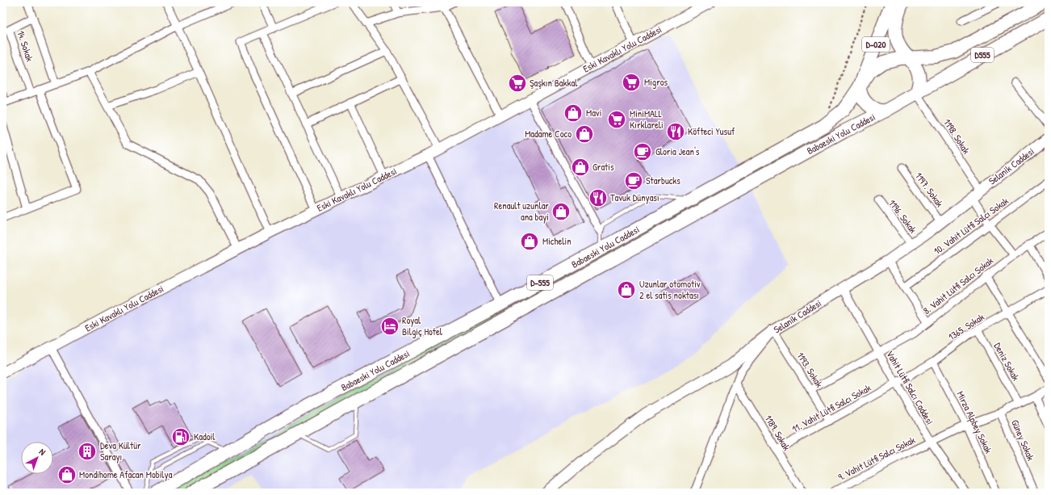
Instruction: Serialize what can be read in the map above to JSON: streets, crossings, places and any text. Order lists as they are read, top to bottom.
{
  "streets": {
    "highway": [
      "D-020",
      "D555",
      "Babaeski Yolu Caddesi",
      "D-555"
    ],
    "street": [
      "14. Sokak",
      "Eski Kavaklı Yolu Caddesi",
      "1198. Sokak",
      "Selanik Caddesi",
      "1197. Sokak",
      "1196. Sokak",
      "10. Vahit Lütfi Salcı Sokak",
      "8. Vahit Lütfi Salcı Sokak",
      "1365. Sokak",
      "Deniz Sokak",
      "1193. Sokak",
      "Vahit Lütfi Salcı Caddesi",
      "11. Vahit Lütfi Salcı Sokak",
      "Mirza Alpbey Sokak",
      "1189. Sokak",
      "Güney Sokak",
      "9. Vahit Lütfi Salcı Sokak"
    ]
  },
  "crossings": [
    ["D-020", "Babaeski Yolu Caddesi"],
    ["D-020", "1198. Sokak"],
    ["Babaeski Yolu Caddesi", "1198. Sokak"],
    ["1198. Sokak", "Selanik Caddesi"],
    ["Selanik Caddesi", "1197. Sokak"],
    ["Selanik Caddesi", "1196. Sokak"],
    ["Selanik Caddesi", "1193. Sokak"],
    ["Selanik Caddesi", "Vahit Lütfi Salcı Caddesi"],
    ["8. Vahit Lütfi Salcı Sokak", "1193. Sokak"],
    ["8. Vahit Lütfi Salcı Sokak", "Vahit Lütfi Salcı Caddesi"],
    ["1365. Sokak", "Deniz Sokak"],
    ["1365. Sokak", "Vahit Lütfi Salcı Caddesi"],
    ["1365. Sokak", "11. Vahit Lütfi Salcı Sokak"],
    ["1365. Sokak", "Mirza Alpbey Sokak"],
    ["Deniz Sokak", "9. Vahit Lütfi Salcı Sokak"],
    ["1193. Sokak", "11. Vahit Lütfi Salcı Sokak"],
    ["Vahit Lütfi Salcı Caddesi", "11. Vahit Lütfi Salcı Sokak"],
    ["Vahit Lütfi Salcı Caddesi", "9. Vahit Lütfi Salcı Sokak"],
    ["11. Vahit Lütfi Salcı Sokak", "1189. Sokak"],
    ["Mirza Alpbey Sokak", "9. Vahit Lütfi Salcı Sokak"],
    ["Güney Sokak", "9. Vahit Lütfi Salcı Sokak"]
  ],
  "places": {
    "supermarket": ["Migros", "Şaşkın Bakkal", "MiniMALL Kırklareli"],
    "shop": [
      "Mavi",
      "Madame Coco",
      "Gratis",
      "Renault uzunlar ana bayi",
      "Michelin",
      "Uzunlar otomotiv 2 el satis noktası",
      "Mondihome Afacan Mobilya"
    ],
    "restaurant": ["Köfteci Yusuf", "Tavuk Dünyası"],
    "cafe": ["Gloria Jean's", "Starbucks"],
    "hotel": ["Royal Bilgiç Hotel"],
    "fuel station": ["Kadoil"],
    "building": ["Deva Kültür Sarayı"]
  },
  "north": "top right"
}
